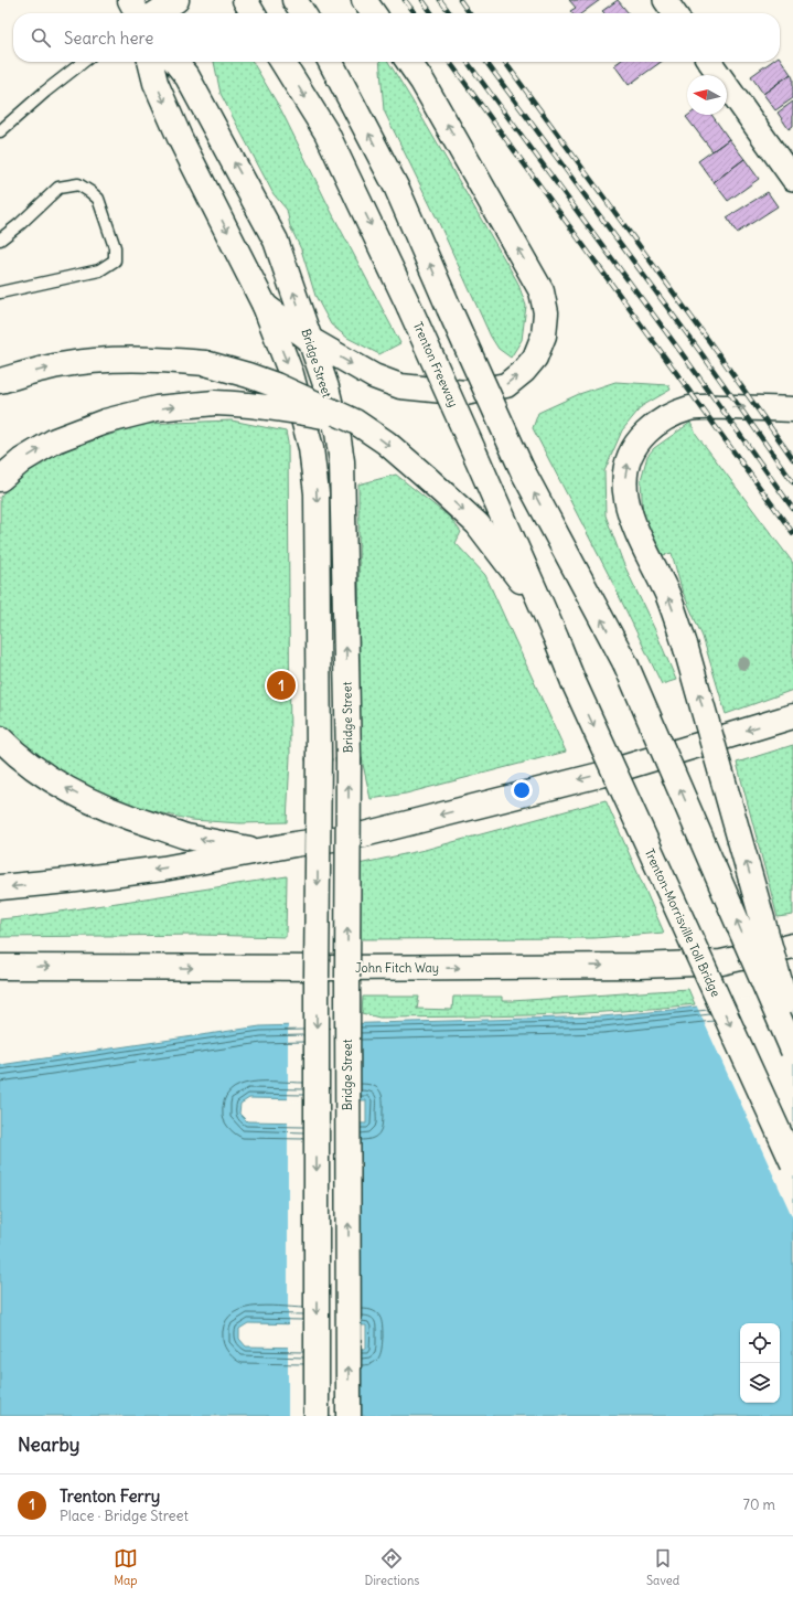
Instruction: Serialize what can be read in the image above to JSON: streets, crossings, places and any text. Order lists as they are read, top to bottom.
{
  "streets": {
    "main road": [
      "Bridge Street",
      "Trenton Freeway",
      "Trenton-Morrisville Toll Bridge",
      "John Fitch Way"
    ]
  },
  "crossings": [
    ["Trenton Freeway", "Trenton-Morrisville Toll Bridge"]
  ],
  "north": "left",
  "page": {
    "search": "Search here",
    "pins": "1",
    "heading": "Nearby",
    "list": [
      {
        "mark": "1",
        "name": "Trenton Ferry",
        "note": "Place · Bridge Street",
        "value": "70 m"
      }
    ],
    "nav": ["Map", "Directions", "Saved"]
  }
}
